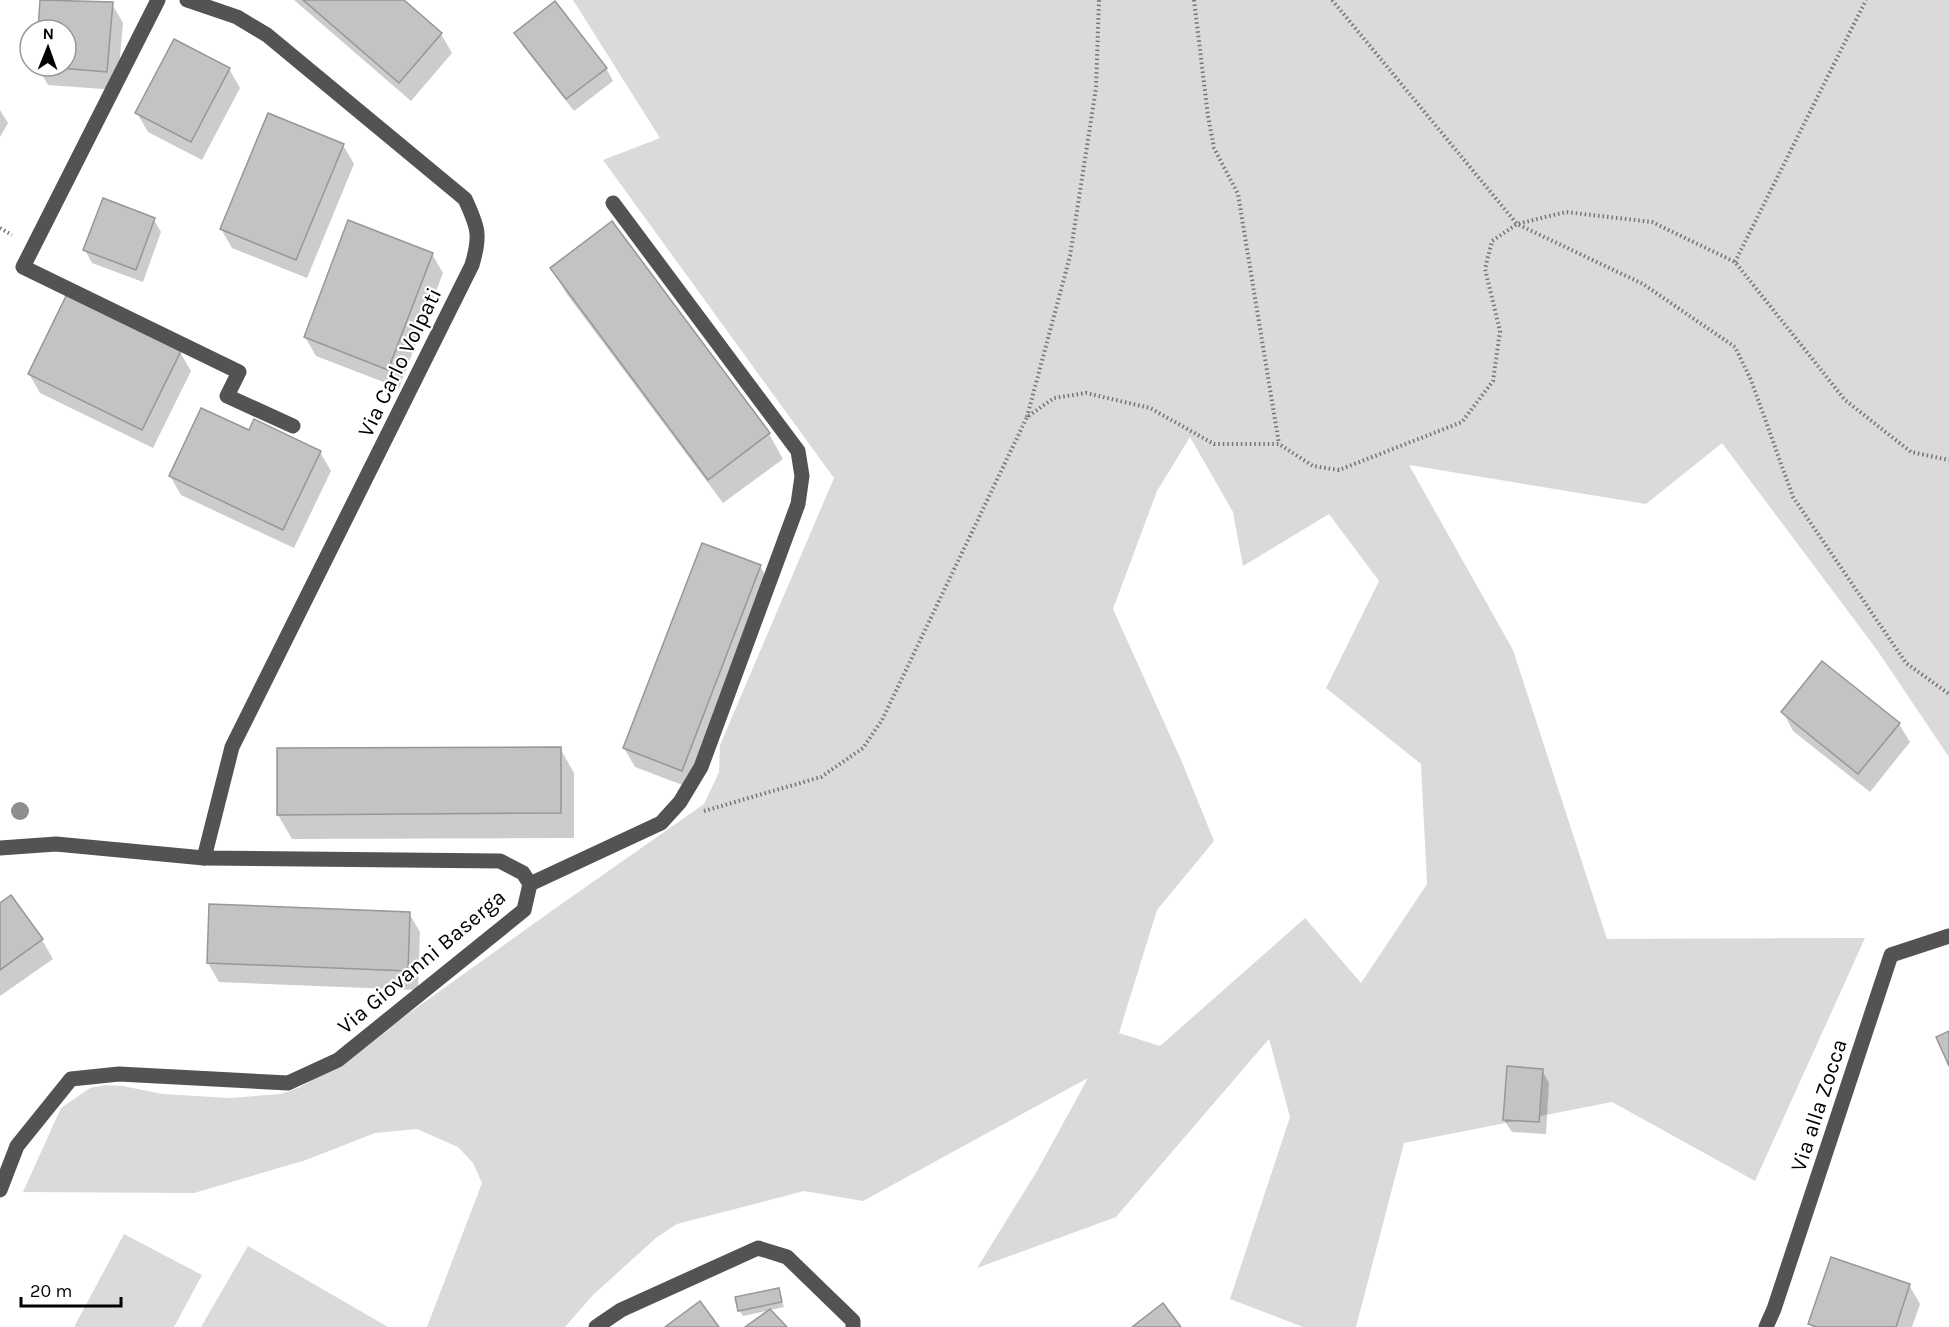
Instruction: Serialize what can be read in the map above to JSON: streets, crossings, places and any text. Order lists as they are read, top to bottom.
{
  "streets": {
    "street": ["Via Carlo Volpati", "Via Giovanni Baserga", "Via alla Zocca"]
  },
  "crossings": [
    ["Via Carlo Volpati", "Via Giovanni Baserga"]
  ],
  "scale_bar": "20 m",
  "north": "top"
}
